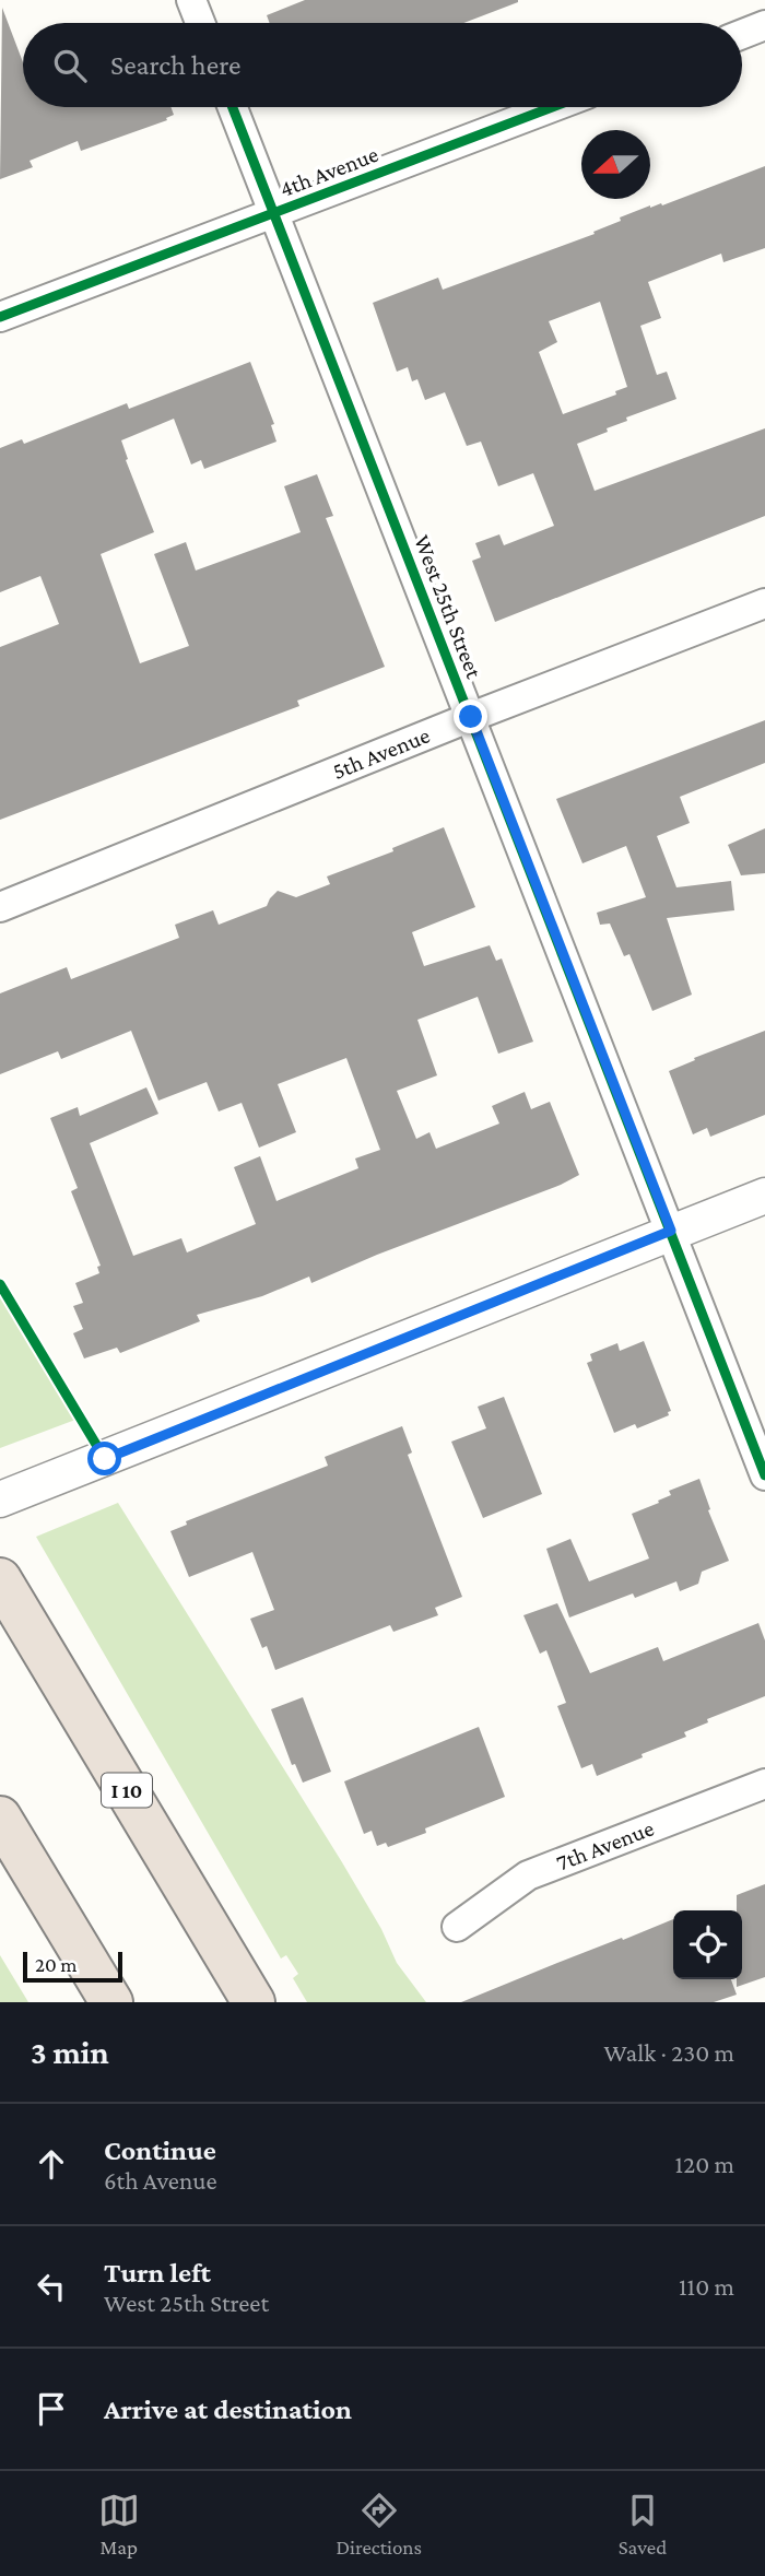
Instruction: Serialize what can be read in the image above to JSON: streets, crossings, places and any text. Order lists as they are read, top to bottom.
{
  "streets": {
    "highway": ["I 10"],
    "street": [
      "4th Avenue",
      "West 25th Street",
      "5th Avenue",
      "7th Avenue"
    ]
  },
  "crossings": [
    ["4th Avenue", "West 25th Street"],
    ["West 25th Street", "5th Avenue"]
  ],
  "scale_bar": "20 m",
  "north": "left",
  "page": {
    "search": "Search here",
    "scale": "20 m",
    "heading": ["3 min", "Walk · 230 m"],
    "list": [
      ["Continue", "6th Avenue", "120 m"],
      ["Turn left", "West 25th Street", "110 m"],
      "Arrive at destination"
    ],
    "nav": ["Map", "Directions", "Saved"]
  }
}
